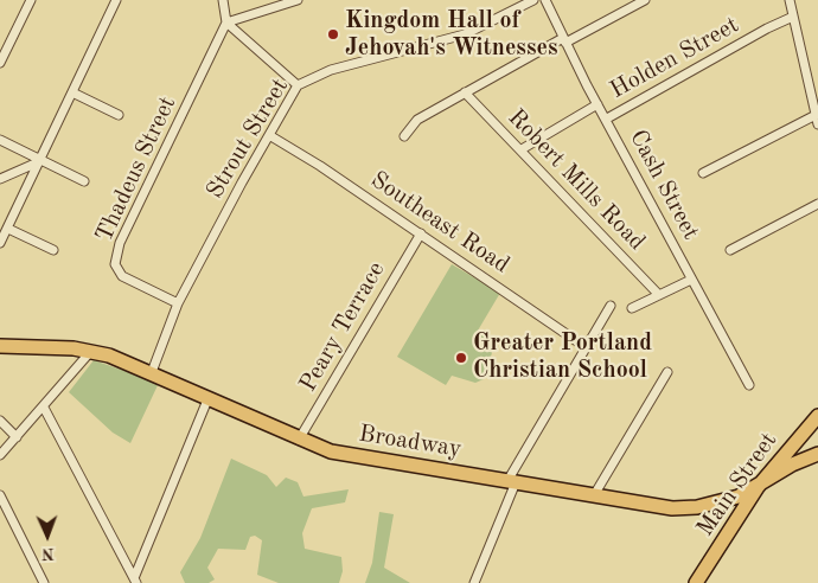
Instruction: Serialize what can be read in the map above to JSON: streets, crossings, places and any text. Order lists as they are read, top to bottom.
{
  "streets": {
    "main road": ["Broadway", "Main Street"],
    "street": [
      "Holden Street",
      "Strout Street",
      "Thadeus Street",
      "Robert Mills Road",
      "Cash Street",
      "Southeast Road",
      "Peary Terrace"
    ]
  },
  "crossings": [
    ["Holden Street", "Cash Street"],
    ["Strout Street", "Thadeus Street"],
    ["Strout Street", "Southeast Road"],
    ["Strout Street", "Broadway"],
    ["Southeast Road", "Peary Terrace"],
    ["Peary Terrace", "Broadway"],
    ["Broadway", "Main Street"]
  ],
  "places": ["Kingdom Hall of Jehovah's Witnesses", "Greater Portland Christian School"],
  "north": "bottom"
}
